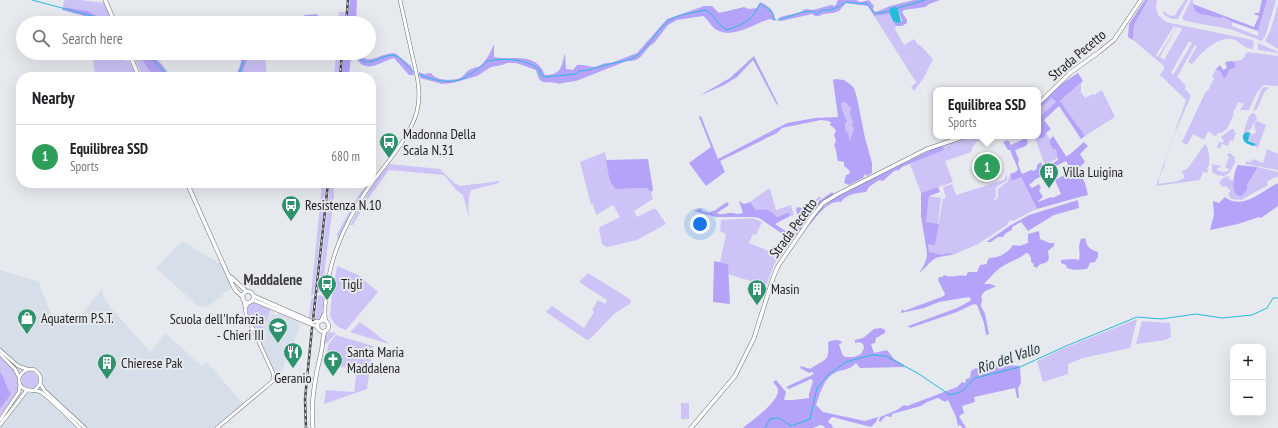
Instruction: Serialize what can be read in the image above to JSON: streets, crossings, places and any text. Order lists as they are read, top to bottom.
{
  "streets": {
    "main road": ["Strada Pecetto"]
  },
  "districts": ["Maddalene"],
  "water": ["Rio del Vallo"],
  "places": {
    "bus stop": ["Madonna Della Scala N.31", "Resistenza N.10", "Tigli"],
    "building": ["Villa Luigina", "Masin", "Chierese Pak"],
    "shop": ["Aquaterm P.S.T."],
    "school or university": ["Scuola dell'Infanzia - Chieri III"],
    "restaurant": ["Geranio"],
    "church": ["Santa Maria Maddalena"]
  },
  "page": {
    "search": "Search here",
    "heading": "Nearby",
    "popup": ["Equilibrea SSD", "Sports"],
    "list": [
      {
        "mark": "1",
        "name": "Equilibrea SSD",
        "note": "Sports",
        "value": "680 m"
      }
    ],
    "pins": "1",
    "map_buttons": ["+", "−"]
  }
}
